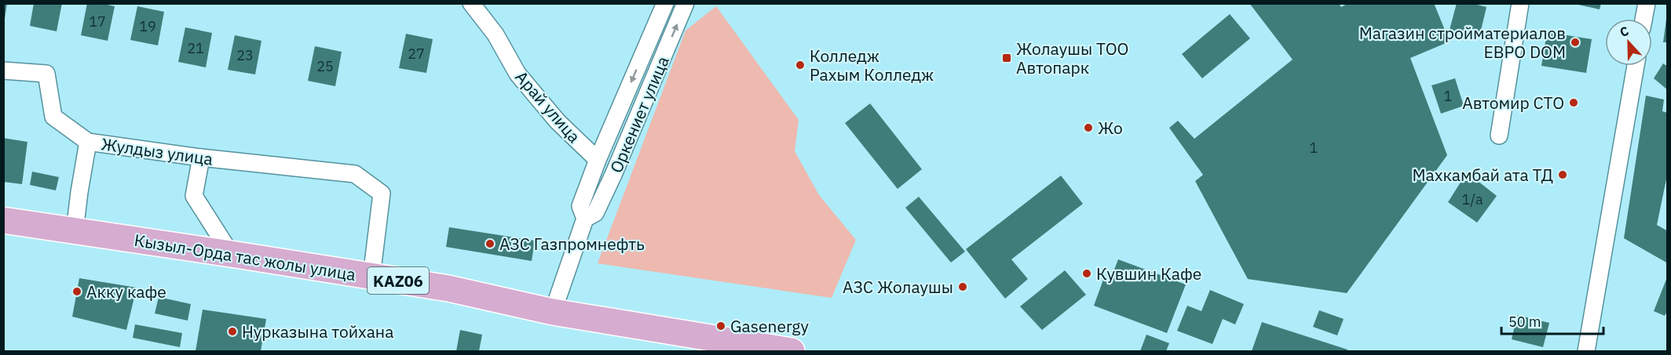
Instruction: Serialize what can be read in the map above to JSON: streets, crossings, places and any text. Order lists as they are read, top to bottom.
{
  "streets": {
    "main road": ["Кызыл-Орда тас жолы улица", "KАZ06"],
    "street": ["Арай улица", "Оркениет улица", "Жулдыз улица"]
  },
  "crossings": [
    ["Арай улица", "Оркениет улица"],
    ["Оркениет улица", "Кызыл-Орда тас жолы улица"],
    ["Жулдыз улица", "Кызыл-Орда тас жолы улица"]
  ],
  "places": {
    "other": [
      "Магазин стройматериалов ЕВРО DOM",
      "Колледж Рахым Колледж",
      "Автомир СТО",
      "Жо",
      "Махкамбай ата ТД",
      "АЗС Газпромнефть",
      "Кувшин Кафе",
      "АЗС Жолаушы",
      "Акку кафе",
      "Gasenergy",
      "Нурказына тойхана"
    ],
    "transit": ["Жолаушы ТОО Автопарк"]
  },
  "house_numbers": [
    "17",
    "19",
    "21",
    "27",
    "23",
    "25",
    "1",
    "1",
    "1/а"
  ],
  "scale_bar": "50 m",
  "north": "top"
}
